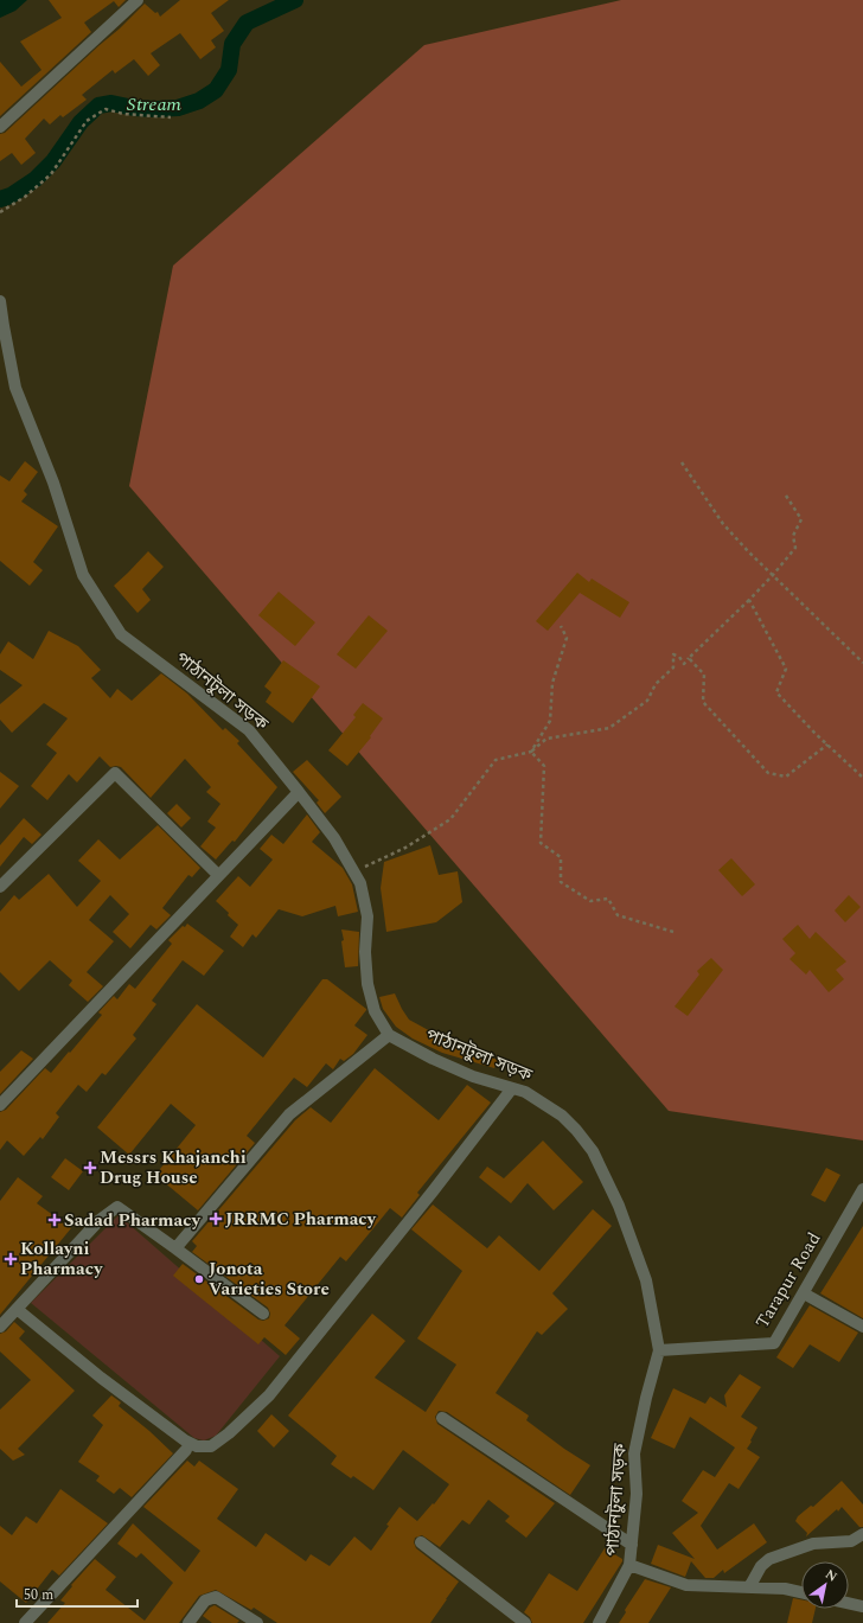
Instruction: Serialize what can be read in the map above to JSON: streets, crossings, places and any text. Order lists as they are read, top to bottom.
{
  "streets": {
    "street": ["পাঠানটুলা সড়ক", "Tarapur Road"]
  },
  "crossings": [
    ["পাঠানটুলা সড়ক", "Tarapur Road"]
  ],
  "water": ["Stream"],
  "places": {
    "health": [
      "Messrs Khajanchi Drug House",
      "JRRMC Pharmacy",
      "Sadad Pharmacy",
      "Kollayni Pharmacy"
    ],
    "other": ["Jonota Varieties Store"]
  },
  "scale_bar": "50 m",
  "north": "top right"
}
